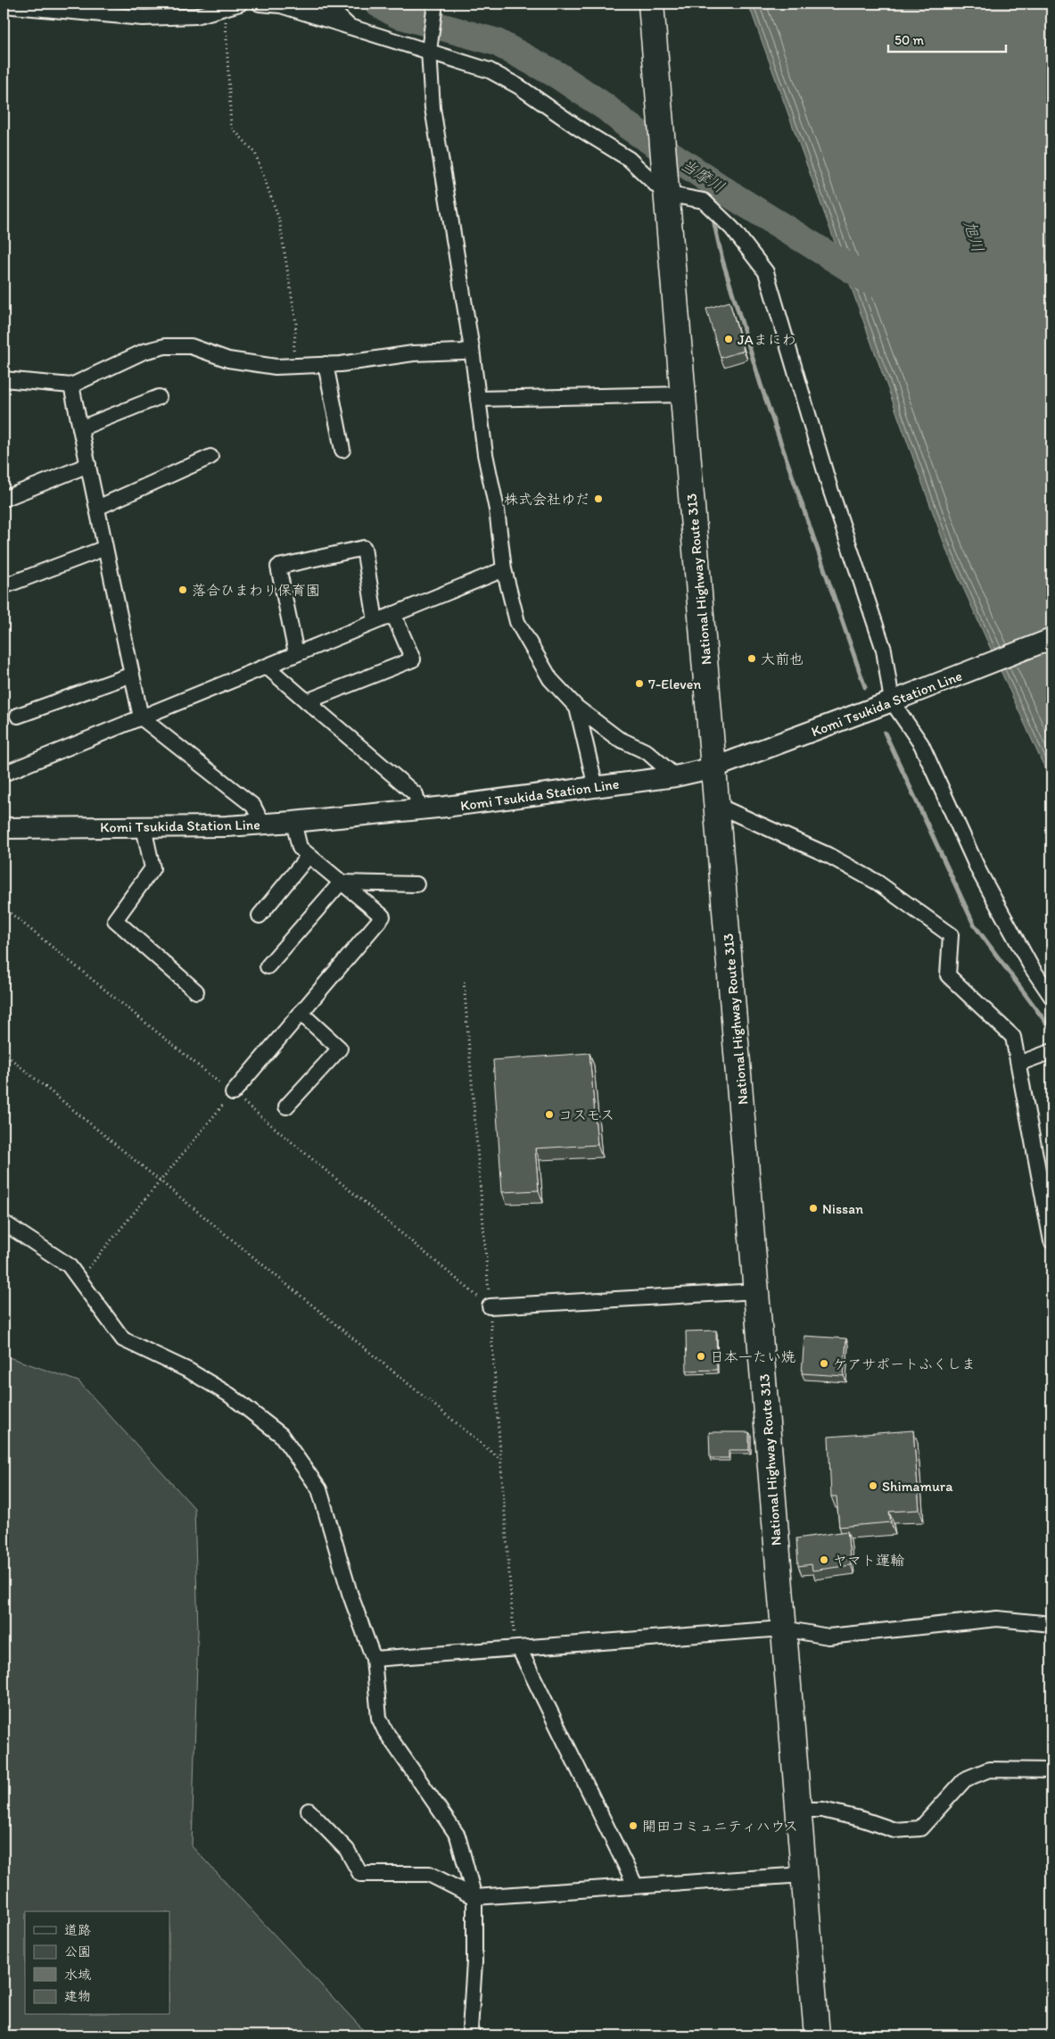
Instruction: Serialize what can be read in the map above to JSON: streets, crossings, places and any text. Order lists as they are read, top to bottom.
{
  "streets": {
    "highway": ["National Highway Route 313"],
    "main road": ["Komi Tsukida Station Line"]
  },
  "crossings": [
    ["National Highway Route 313", "Komi Tsukida Station Line"]
  ],
  "water": ["当摩川", "旭川"],
  "places": [
    "JAまにわ",
    "株式会社ゆだ",
    "落合ひまわり保育園",
    "大前也",
    "7-Eleven",
    "コスモス",
    "Nissan",
    "日本一たい焼",
    "ケアサポートふくしま",
    "Shimamura",
    "ヤマト運輸",
    "開田コミュニティハウス"
  ],
  "legend": [
    "道路",
    "公園",
    "水域",
    "建物"
  ],
  "scale_bar": "50 m"
}
